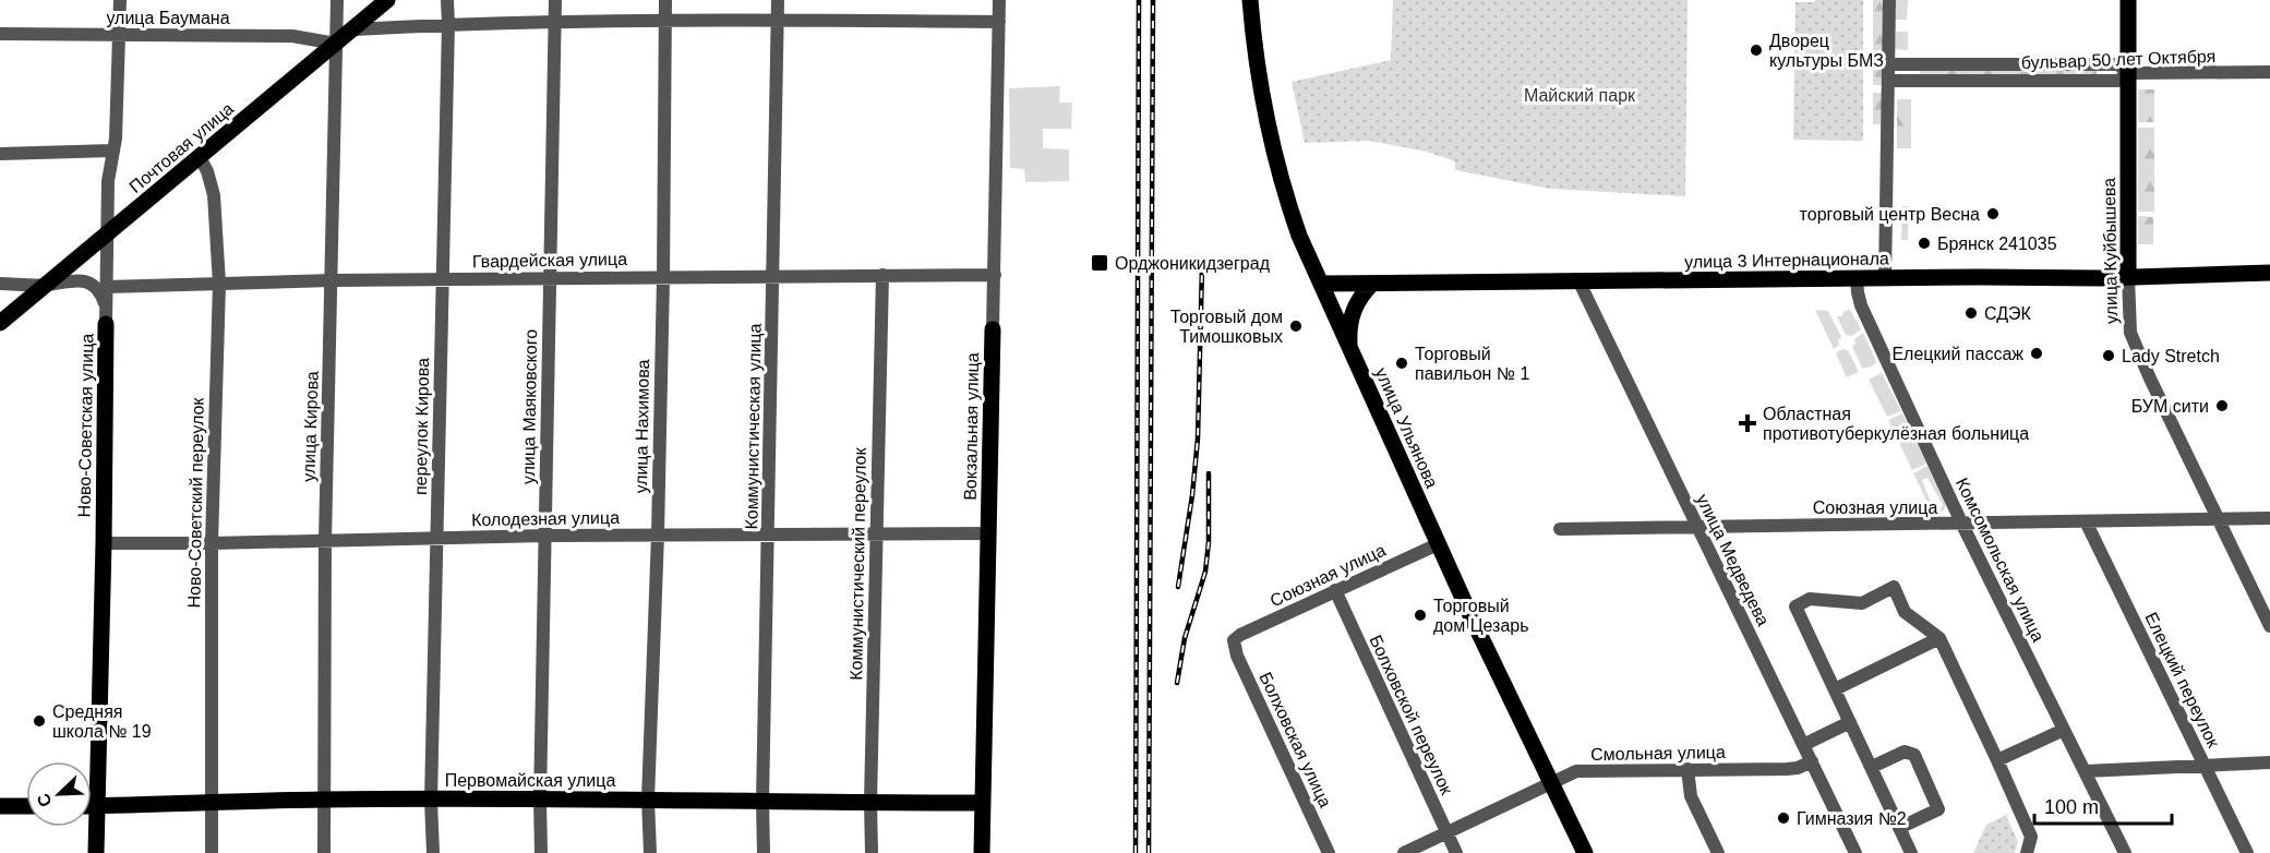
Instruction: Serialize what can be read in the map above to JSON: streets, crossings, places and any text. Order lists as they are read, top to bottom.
{
  "streets": {
    "main road": [
      "Почтовая улица",
      "улица Куйбышева",
      "улица 3 Интернационала",
      "Ново-Советская улица",
      "Вокзальная улица",
      "улица Ульянова",
      "Первомайская улица"
    ],
    "street": [
      "улица Баумана",
      "бульвар 50 лет Октября",
      "Гвардейская улица",
      "улица Маяковского",
      "улица Кирова",
      "переулок Кирова",
      "улица Нахимова",
      "Коммунистическая улица",
      "Ново-Советский переулок",
      "Союзная улица",
      "Колодезная улица",
      "улица Медведева",
      "Комсомольская улица",
      "Коммунистический переулок",
      "Елецкий переулок",
      "Болховской переулок",
      "Болховская улица",
      "Смольная улица"
    ]
  },
  "crossings": [
    ["улица Баумана", "Почтовая улица"],
    ["улица Баумана", "Ново-Советская улица"],
    ["улица Баумана", "улица Кирова"],
    ["бульвар 50 лет Октября", "улица Куйбышева"],
    ["Почтовая улица", "Ново-Советская улица"],
    ["Почтовая улица", "улица Кирова"],
    ["Почтовая улица", "Ново-Советский переулок"],
    ["улица Куйбышева", "улица 3 Интернационала"],
    ["улица Куйбышева", "Союзная улица"],
    ["Гвардейская улица", "улица Маяковского"],
    ["Гвардейская улица", "Ново-Советская улица"],
    ["Гвардейская улица", "улица Кирова"],
    ["Гвардейская улица", "переулок Кирова"],
    ["Гвардейская улица", "улица Нахимова"],
    ["Гвардейская улица", "Коммунистическая улица"],
    ["Гвардейская улица", "Вокзальная улица"],
    ["Гвардейская улица", "Ново-Советский переулок"],
    ["Гвардейская улица", "Коммунистический переулок"],
    ["улица 3 Интернационала", "улица Ульянова"],
    ["улица 3 Интернационала", "улица Медведева"],
    ["улица 3 Интернационала", "Комсомольская улица"],
    ["улица Маяковского", "Колодезная улица"],
    ["улица Маяковского", "Первомайская улица"],
    ["Ново-Советская улица", "Колодезная улица"],
    ["Ново-Советская улица", "Первомайская улица"],
    ["улица Кирова", "Колодезная улица"],
    ["улица Кирова", "Первомайская улица"],
    ["переулок Кирова", "Колодезная улица"],
    ["переулок Кирова", "Первомайская улица"],
    ["улица Нахимова", "Колодезная улица"],
    ["улица Нахимова", "Первомайская улица"],
    ["Коммунистическая улица", "Колодезная улица"],
    ["Коммунистическая улица", "Первомайская улица"],
    ["Вокзальная улица", "Колодезная улица"],
    ["Вокзальная улица", "Первомайская улица"],
    ["улица Ульянова", "Союзная улица"],
    ["улица Ульянова", "Смольная улица"],
    ["Ново-Советский переулок", "Колодезная улица"],
    ["Ново-Советский переулок", "Первомайская улица"],
    ["Союзная улица", "улица Медведева"],
    ["Союзная улица", "Комсомольская улица"],
    ["Союзная улица", "Елецкий переулок"],
    ["Союзная улица", "Болховской переулок"],
    ["Союзная улица", "Болховская улица"],
    ["Колодезная улица", "Коммунистический переулок"],
    ["улица Медведева", "Смольная улица"],
    ["Коммунистический переулок", "Первомайская улица"],
    ["Болховской переулок", "Смольная улица"]
  ],
  "parks": ["Майский парк"],
  "places": {
    "other": [
      "Дворец культуры БМЗ",
      "торговый центр Весна",
      "Брянск 241035",
      "СДЭК",
      "Торговый дом Тимошковых",
      "Елецкий пассаж",
      "Lady Stretch",
      "Торговый павильон № 1",
      "БУМ сити",
      "Торговый дом Цезарь",
      "Средняя школа № 19",
      "Гимназия №2"
    ],
    "transit": ["Орджоникидзеград"],
    "health": ["Областная противотуберкулёзная больница"]
  },
  "scale_bar": "100 m",
  "north": "bottom left"
}
